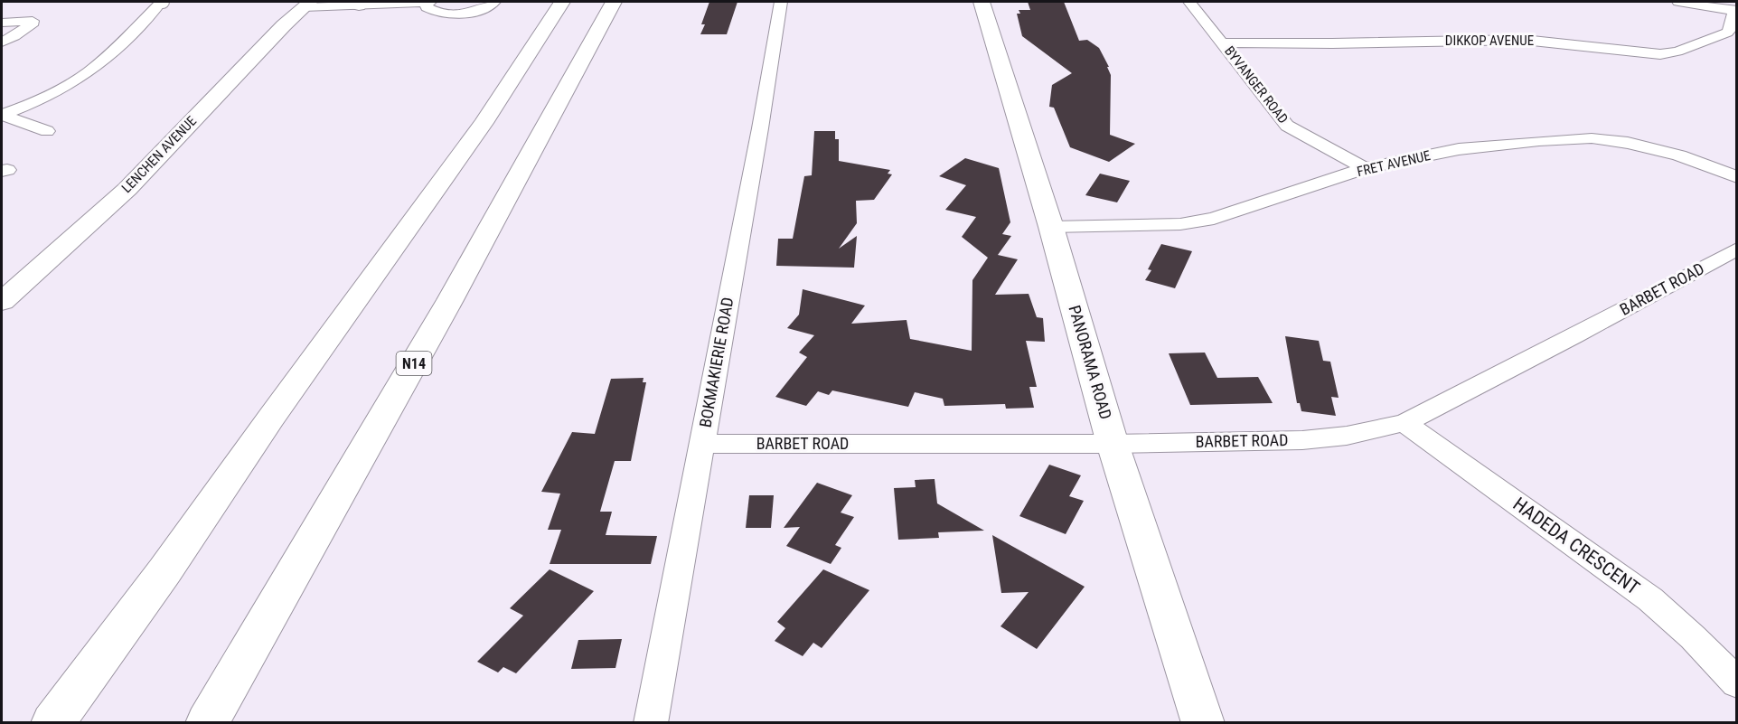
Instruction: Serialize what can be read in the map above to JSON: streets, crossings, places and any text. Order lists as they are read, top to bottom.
{
  "streets": {
    "main road": ["LENCHEN AVENUE", "PANORAMA ROAD", "N14"],
    "street": [
      "DIKKOP AVENUE",
      "BYVANGER ROAD",
      "FRET AVENUE",
      "BARBET ROAD",
      "BOKMAKIERIE ROAD",
      "HADEDA CRESCENT"
    ]
  },
  "crossings": [
    ["DIKKOP AVENUE", "BYVANGER ROAD"],
    ["BYVANGER ROAD", "FRET AVENUE"],
    ["FRET AVENUE", "PANORAMA ROAD"],
    ["BARBET ROAD", "BOKMAKIERIE ROAD"],
    ["BARBET ROAD", "PANORAMA ROAD"],
    ["BARBET ROAD", "HADEDA CRESCENT"]
  ]
}
